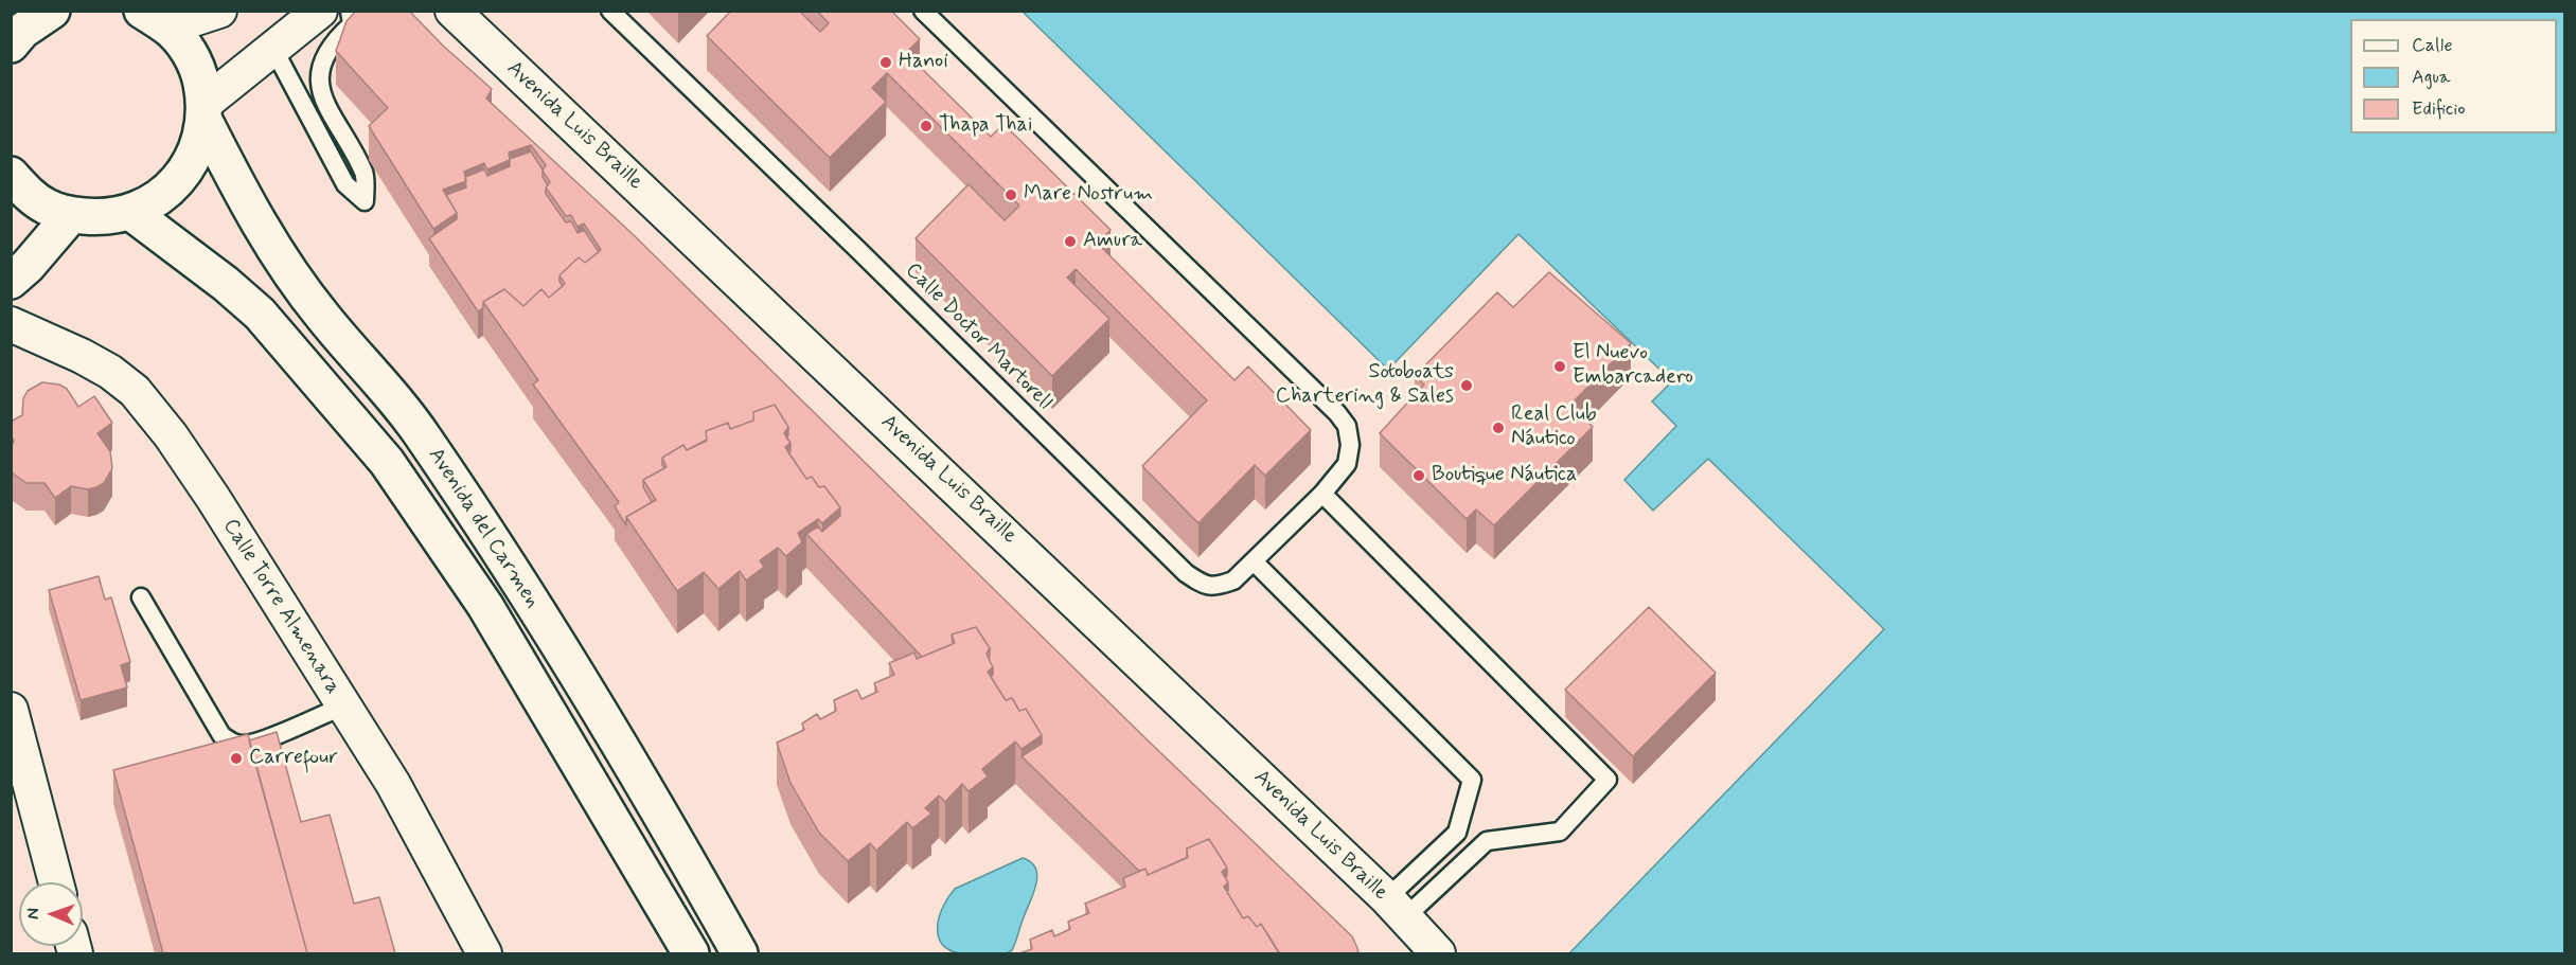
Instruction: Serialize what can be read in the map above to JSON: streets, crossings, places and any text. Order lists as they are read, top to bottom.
{
  "streets": {
    "main road": ["Avenida del Carmen"],
    "street": ["Avenida Luis Braille", "Calle Torre Almenara"],
    "lane": ["Calle Doctor Martorell"]
  },
  "places": [
    "Hanoi",
    "Thapa Thai",
    "Mare Nostrum",
    "Amura",
    "El Nuevo Embarcadero",
    "Sotoboats Chartering & Sales",
    "Real Club Náutico",
    "Boutique Náutica",
    "Carrefour"
  ],
  "legend": ["Calle", "Agua", "Edificio"],
  "north": "left"
}
